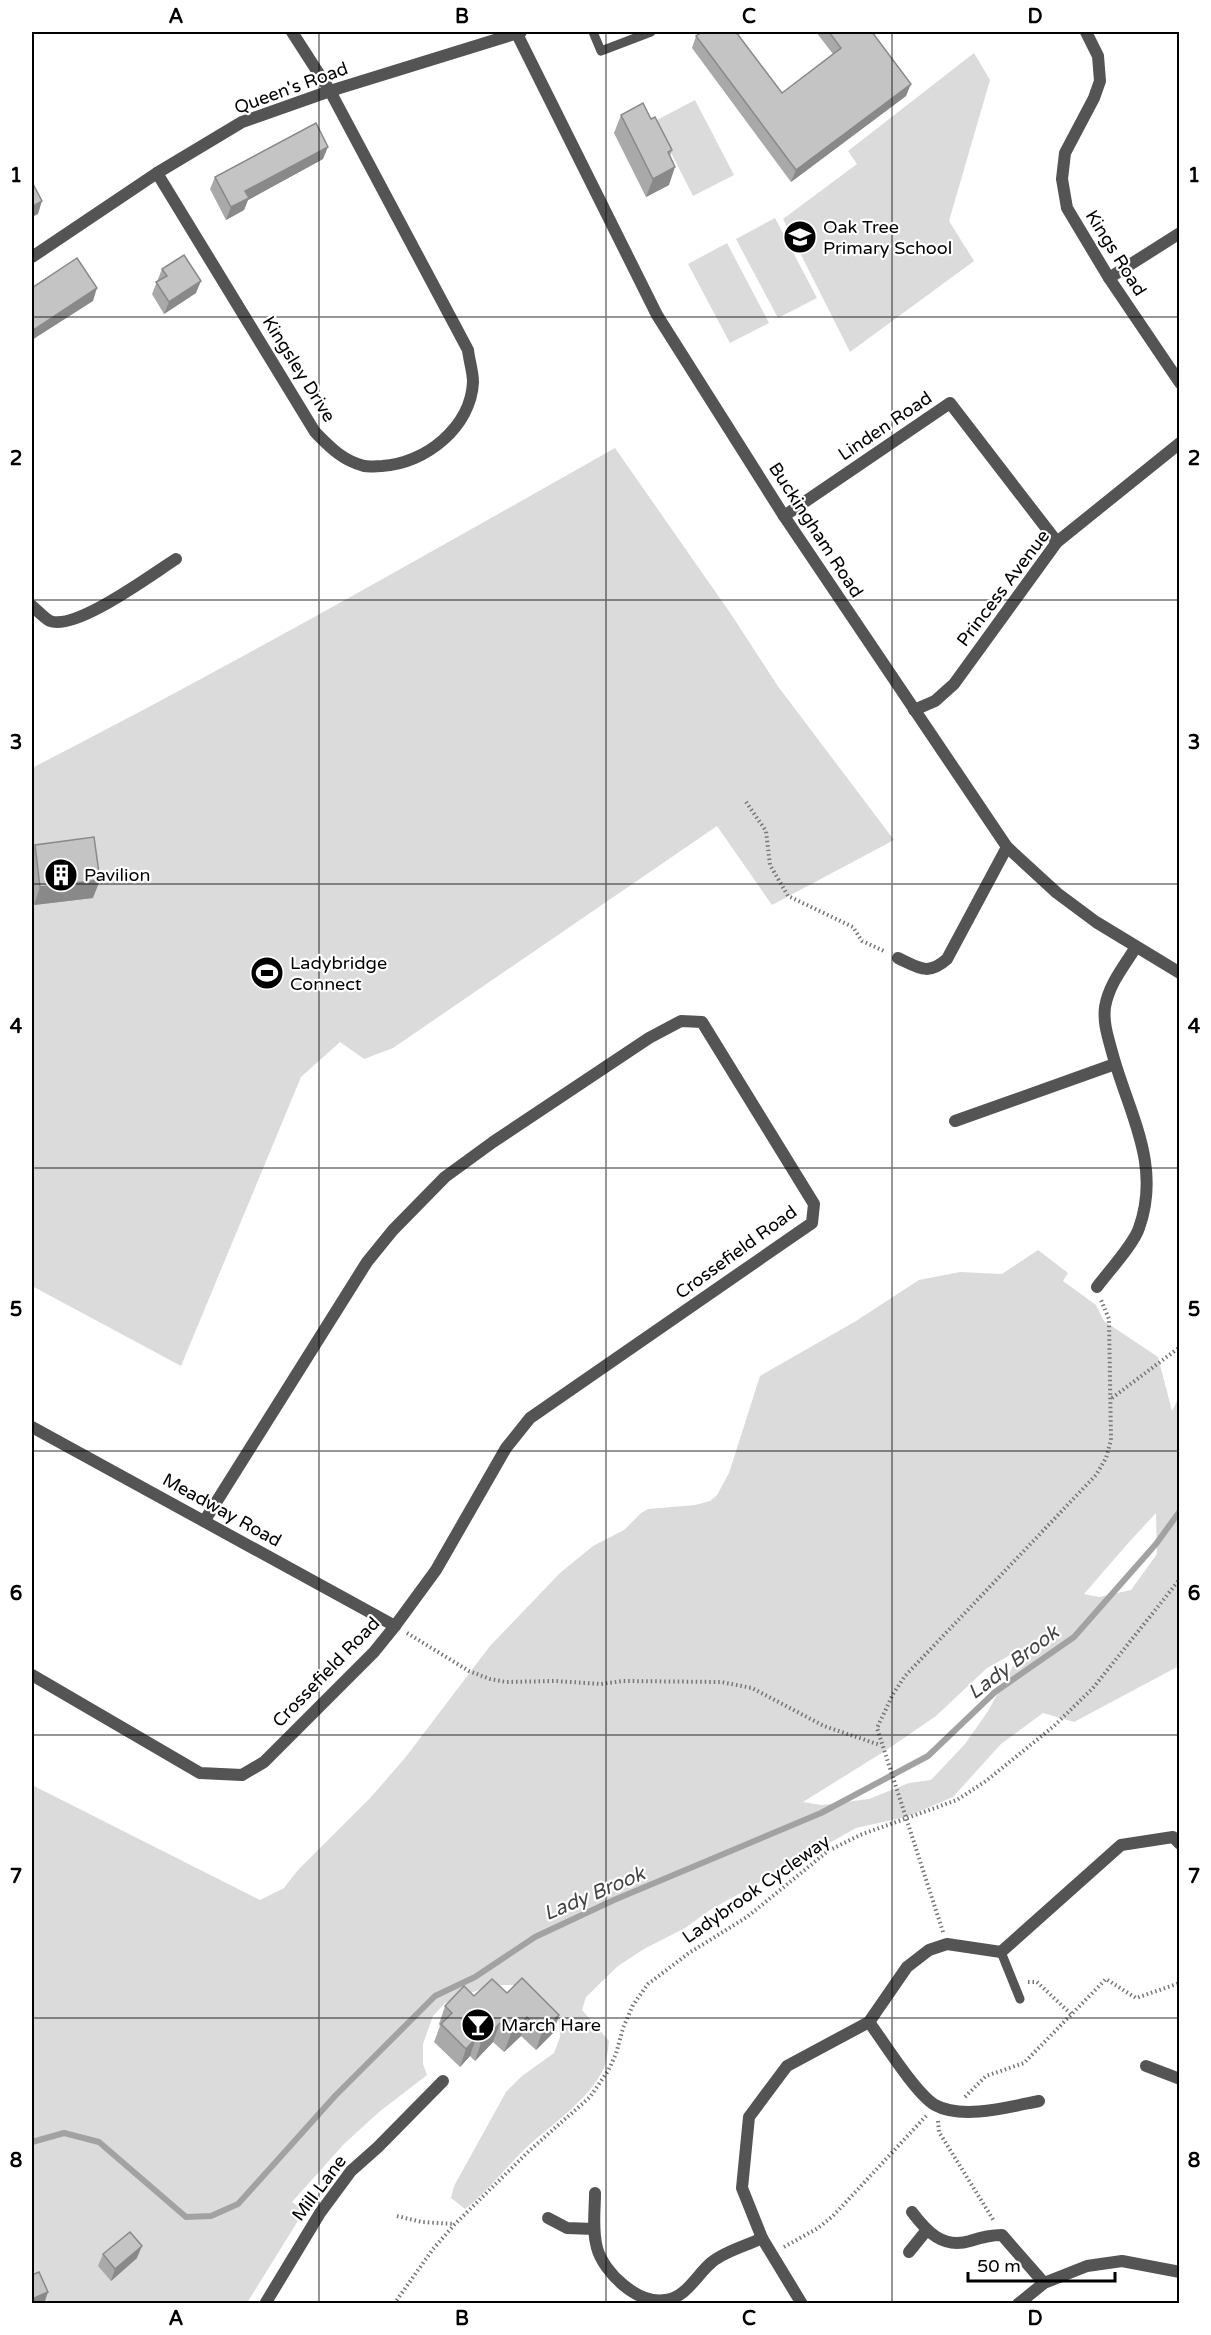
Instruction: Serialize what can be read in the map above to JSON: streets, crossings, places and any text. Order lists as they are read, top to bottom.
{
  "streets": {
    "street": [
      "Queen's Road",
      "Kings Road",
      "Kingsley Drive",
      "Linden Road",
      "Buckingham Road",
      "Princess Avenue",
      "Crossefield Road",
      "Meadway Road",
      "Mill Lane"
    ],
    "path": ["Ladybrook Cycleway"]
  },
  "crossings": [
    ["Queen's Road", "Kingsley Drive"],
    ["Queen's Road", "Buckingham Road"],
    ["Linden Road", "Buckingham Road"],
    ["Linden Road", "Princess Avenue"],
    ["Buckingham Road", "Princess Avenue"],
    ["Crossefield Road", "Meadway Road"]
  ],
  "water": ["Lady Brook"],
  "places": {
    "school or university": ["Oak Tree Primary School"],
    "building": ["Pavilion"],
    "sports": ["Ladybridge Connect"],
    "bar": ["March Hare"]
  },
  "scale_bar": "50 m",
  "grid": {
    "columns": [
      "A",
      "B",
      "C",
      "D"
    ],
    "rows": [
      "1",
      "2",
      "3",
      "4",
      "5",
      "6",
      "7",
      "8"
    ]
  }
}
